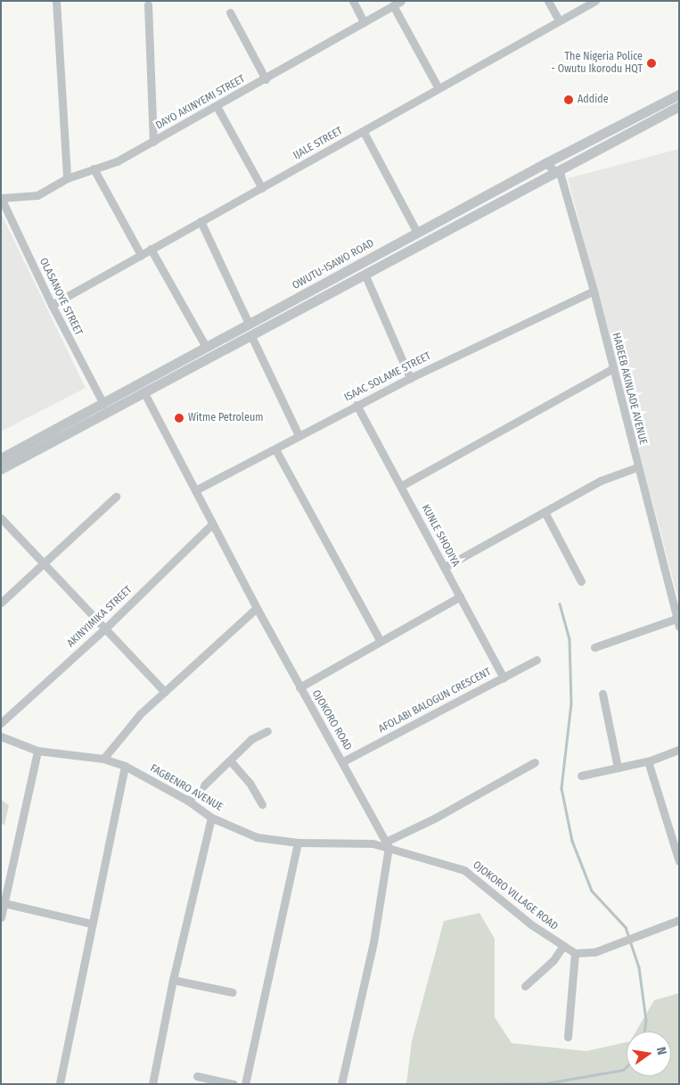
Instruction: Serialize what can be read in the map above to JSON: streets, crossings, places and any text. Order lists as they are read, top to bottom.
{
  "streets": {
    "street": [
      "DAYO AKINYEMI STREET",
      "IJALE STREET",
      "OWUTU-ISAWO ROAD",
      "OLASANOYE STREET",
      "ISAAC SOLAME STREET",
      "HABEEB AKINLADE AVENUE",
      "KUNLE SHODIYA",
      "AKINYIMIKA STREET",
      "AFOLABI BALOGUN CRESCENT",
      "OJOKORO ROAD",
      "FAGBENRO AVENUE",
      "OJOKORO VILLAGE ROAD"
    ]
  },
  "crossings": [
    ["DAYO AKINYEMI STREET", "OLASANOYE STREET"],
    ["IJALE STREET", "OLASANOYE STREET"],
    ["OWUTU-ISAWO ROAD", "OLASANOYE STREET"],
    ["OWUTU-ISAWO ROAD", "HABEEB AKINLADE AVENUE"],
    ["OWUTU-ISAWO ROAD", "OJOKORO ROAD"],
    ["ISAAC SOLAME STREET", "HABEEB AKINLADE AVENUE"],
    ["ISAAC SOLAME STREET", "KUNLE SHODIYA"],
    ["ISAAC SOLAME STREET", "OJOKORO ROAD"],
    ["KUNLE SHODIYA", "AFOLABI BALOGUN CRESCENT"],
    ["AKINYIMIKA STREET", "OJOKORO ROAD"],
    ["AFOLABI BALOGUN CRESCENT", "OJOKORO ROAD"],
    ["OJOKORO ROAD", "FAGBENRO AVENUE"],
    ["OJOKORO ROAD", "OJOKORO VILLAGE ROAD"],
    ["FAGBENRO AVENUE", "OJOKORO VILLAGE ROAD"]
  ],
  "places": ["The Nigeria Police - Owutu Ikorodu HQT", "Addide", "Witme Petroleum"],
  "north": "right"
}
